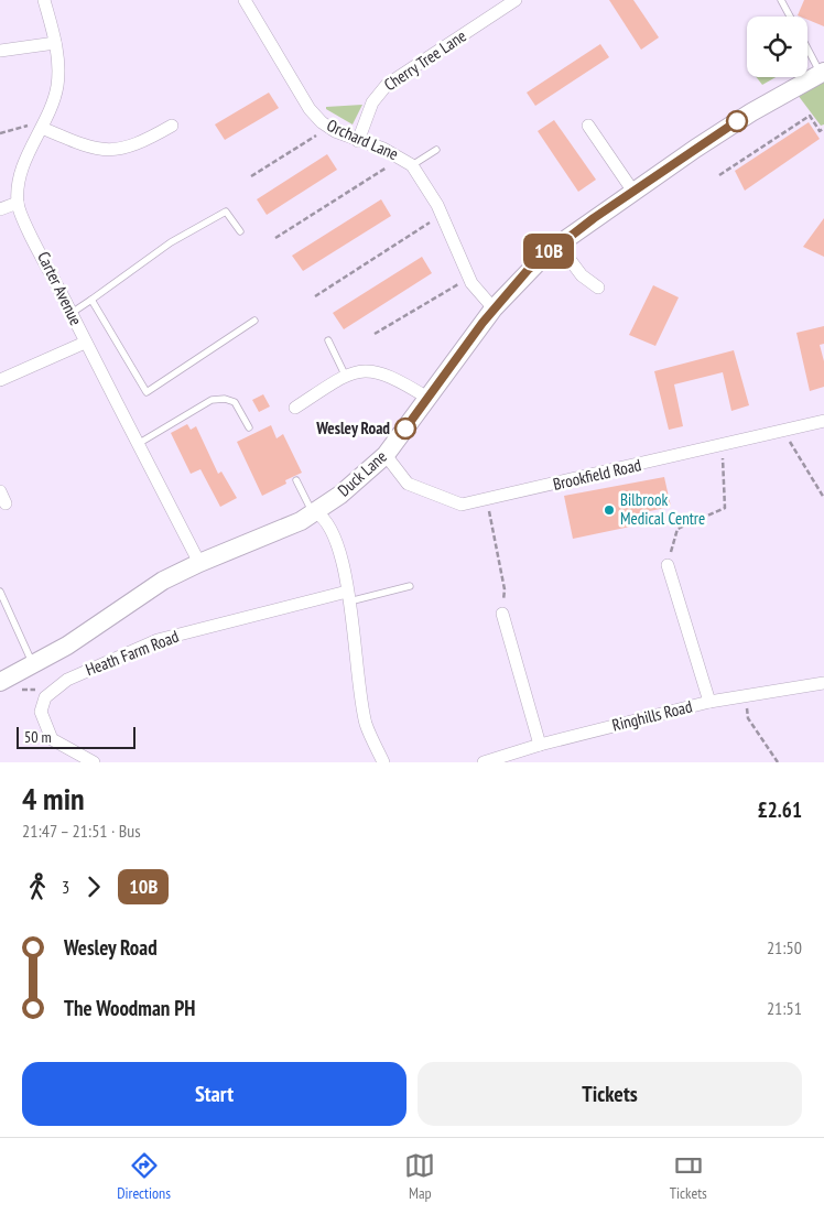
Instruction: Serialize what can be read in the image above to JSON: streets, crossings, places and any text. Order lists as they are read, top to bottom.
{
  "streets": {
    "street": [
      "Cherry Tree Lane",
      "Orchard Lane",
      "Carter Avenue",
      "Duck Lane",
      "Brookfield Road",
      "Heath Farm Road",
      "Ringhills Road"
    ]
  },
  "crossings": [
    ["Cherry Tree Lane", "Orchard Lane"],
    ["Orchard Lane", "Duck Lane"],
    ["Carter Avenue", "Duck Lane"],
    ["Duck Lane", "Brookfield Road"]
  ],
  "places": ["Wesley Road", "Bilbrook Medical Centre"],
  "lines": ["bus line 10B"],
  "scale_bar": "50 m",
  "page": {
    "on_map": "10B",
    "scale": "50 m",
    "heading": ["4 min", "21:47 – 21:51 · Bus", "£2.61"],
    "legs": ["3", "10B"],
    "list": [
      {
        "name": "Wesley Road",
        "value": "21:50"
      },
      {
        "name": "The Woodman PH",
        "value": "21:51"
      }
    ],
    "buttons": ["Start", "Tickets"],
    "tabs": ["Directions", "Map", "Tickets"]
  }
}
